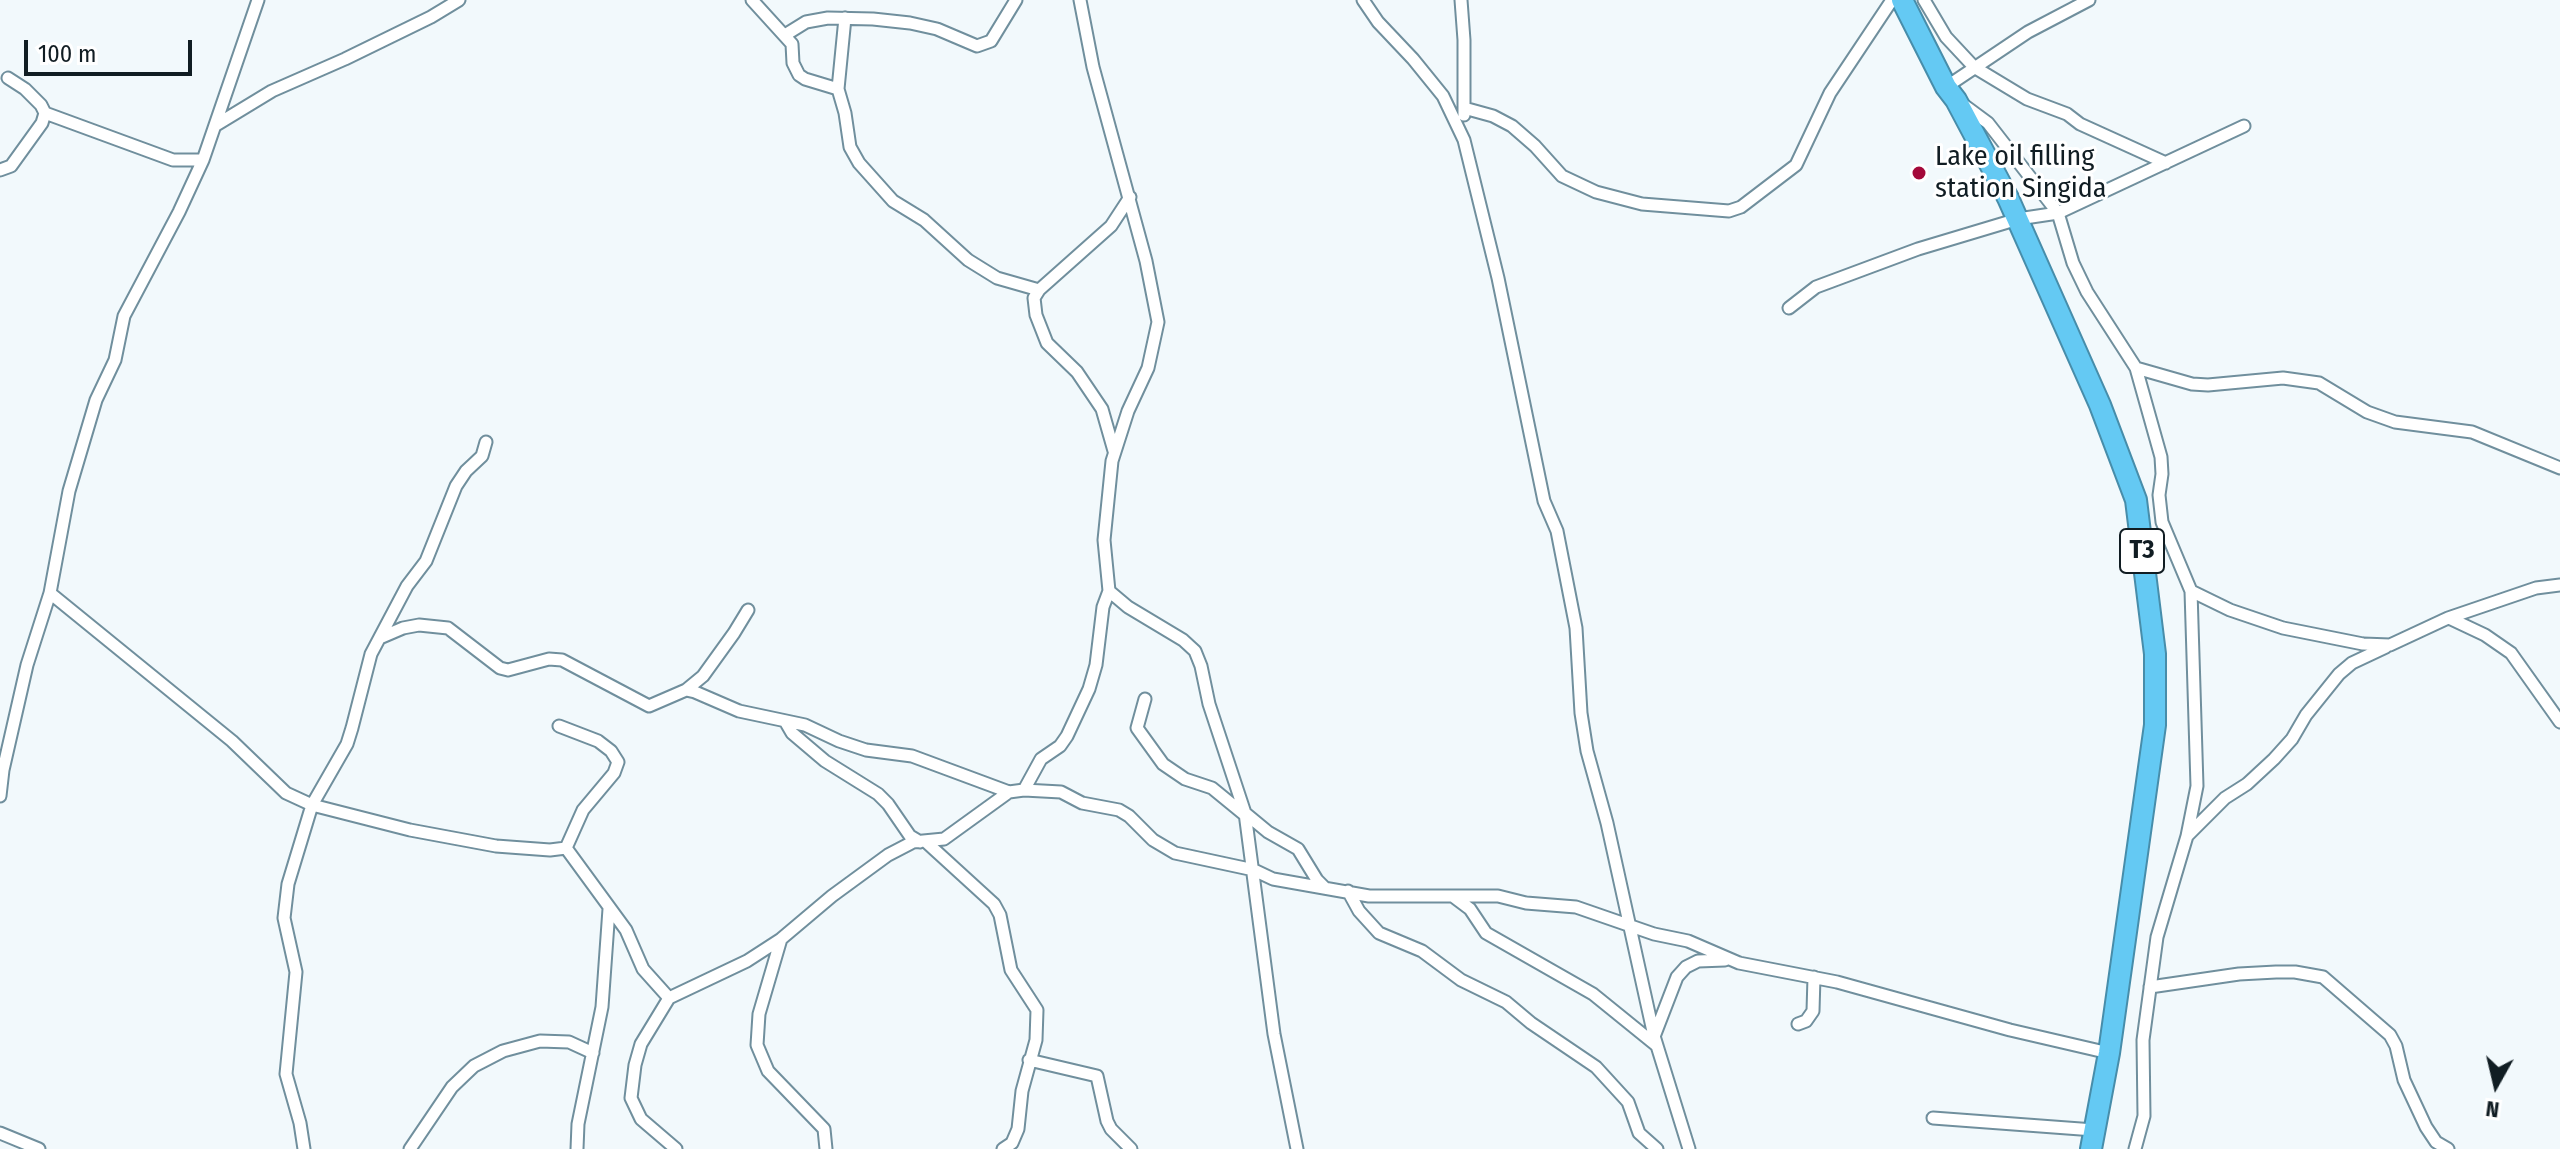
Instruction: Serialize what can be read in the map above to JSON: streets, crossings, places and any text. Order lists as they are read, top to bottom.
{
  "streets": {
    "highway": ["T3"]
  },
  "places": ["Lake oil filling station Singida"],
  "scale_bar": "100 m",
  "north": "bottom"
}
